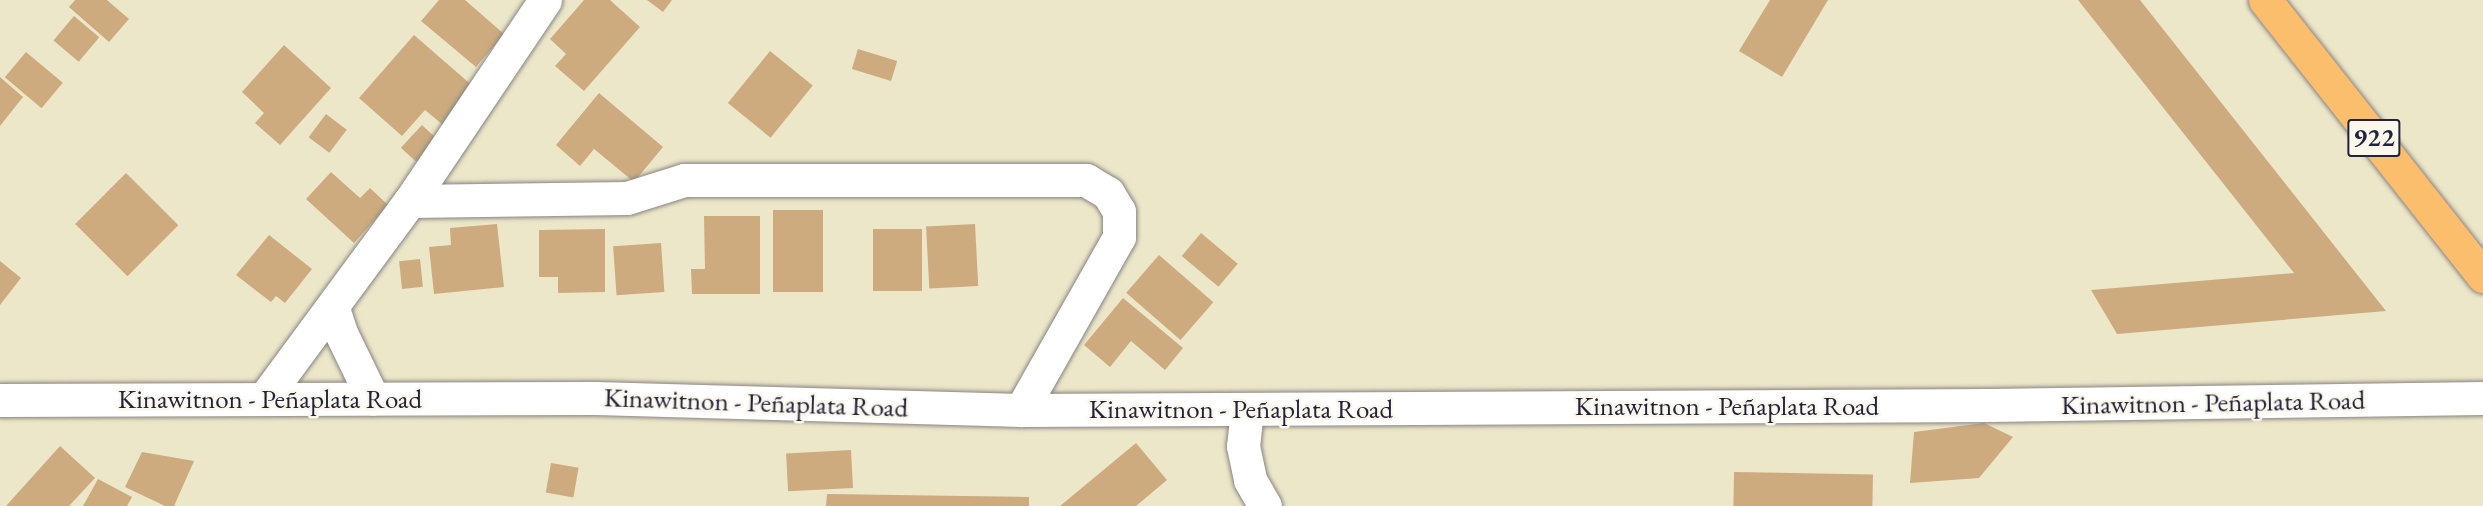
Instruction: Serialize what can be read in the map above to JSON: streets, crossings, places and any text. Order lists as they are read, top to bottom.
{
  "streets": {
    "main road": ["922"],
    "street": ["Kinawitnon - Peñaplata Road"]
  }
}
